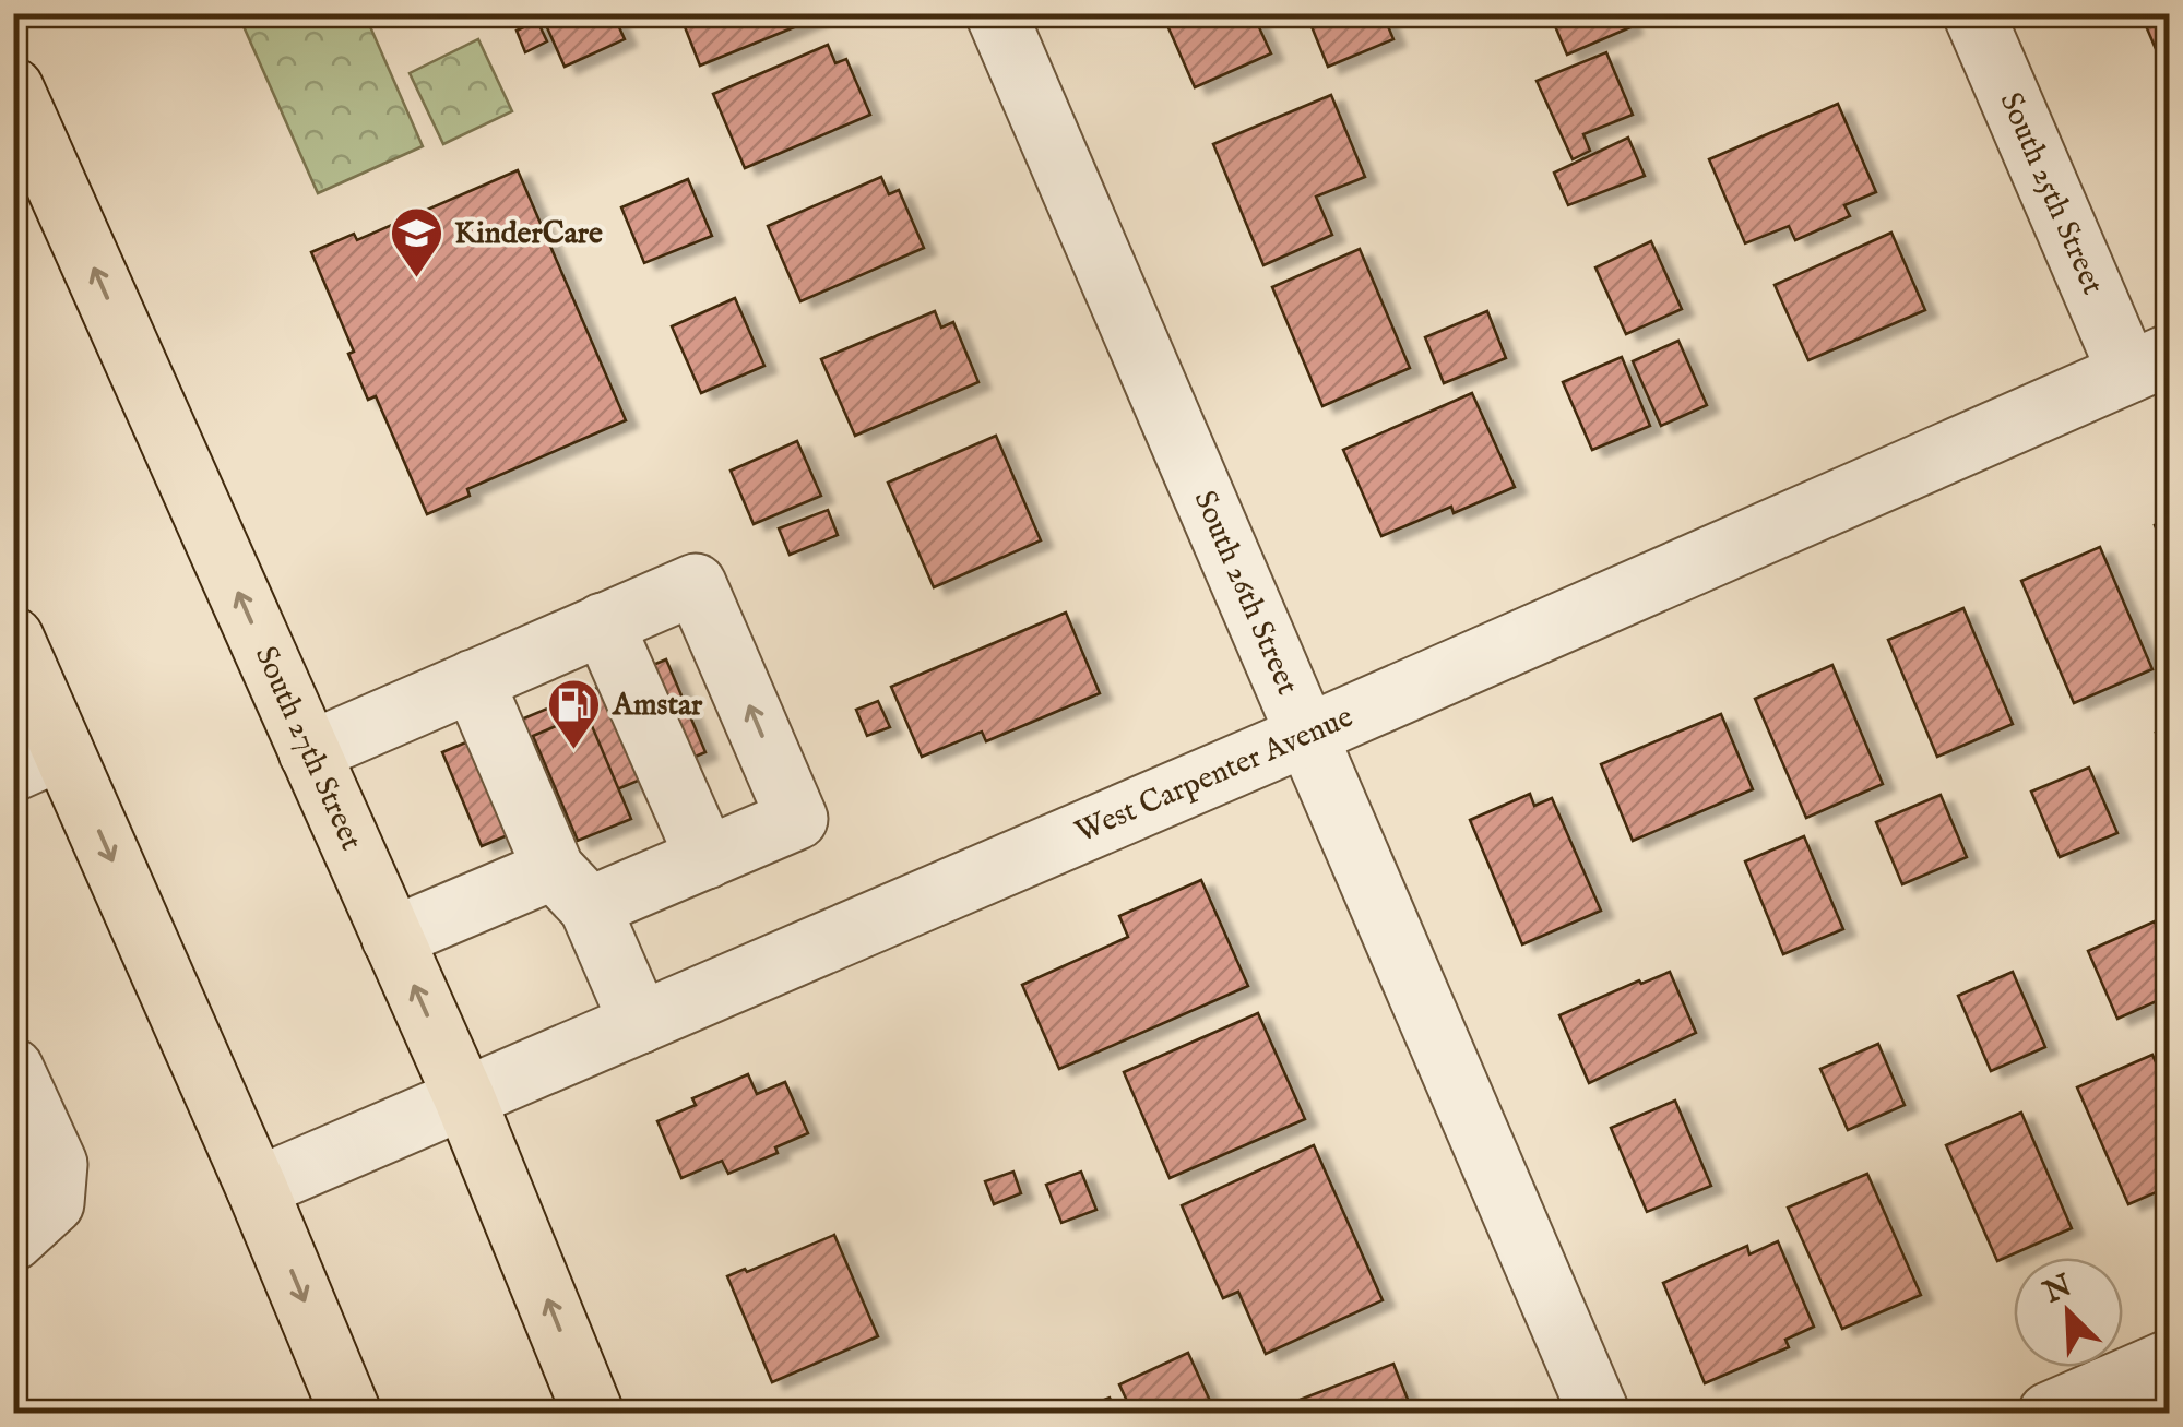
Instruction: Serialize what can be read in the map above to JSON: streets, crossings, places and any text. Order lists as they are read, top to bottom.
{
  "streets": {
    "main road": ["South 27th Street"],
    "street": ["South 25th Street", "South 26th Street", "West Carpenter Avenue"]
  },
  "crossings": [
    ["South 25th Street", "West Carpenter Avenue"],
    ["South 26th Street", "West Carpenter Avenue"],
    ["South 27th Street", "West Carpenter Avenue"]
  ],
  "places": {
    "school or university": ["KinderCare"],
    "fuel station": ["Amstar"]
  },
  "north": "top left"
}
